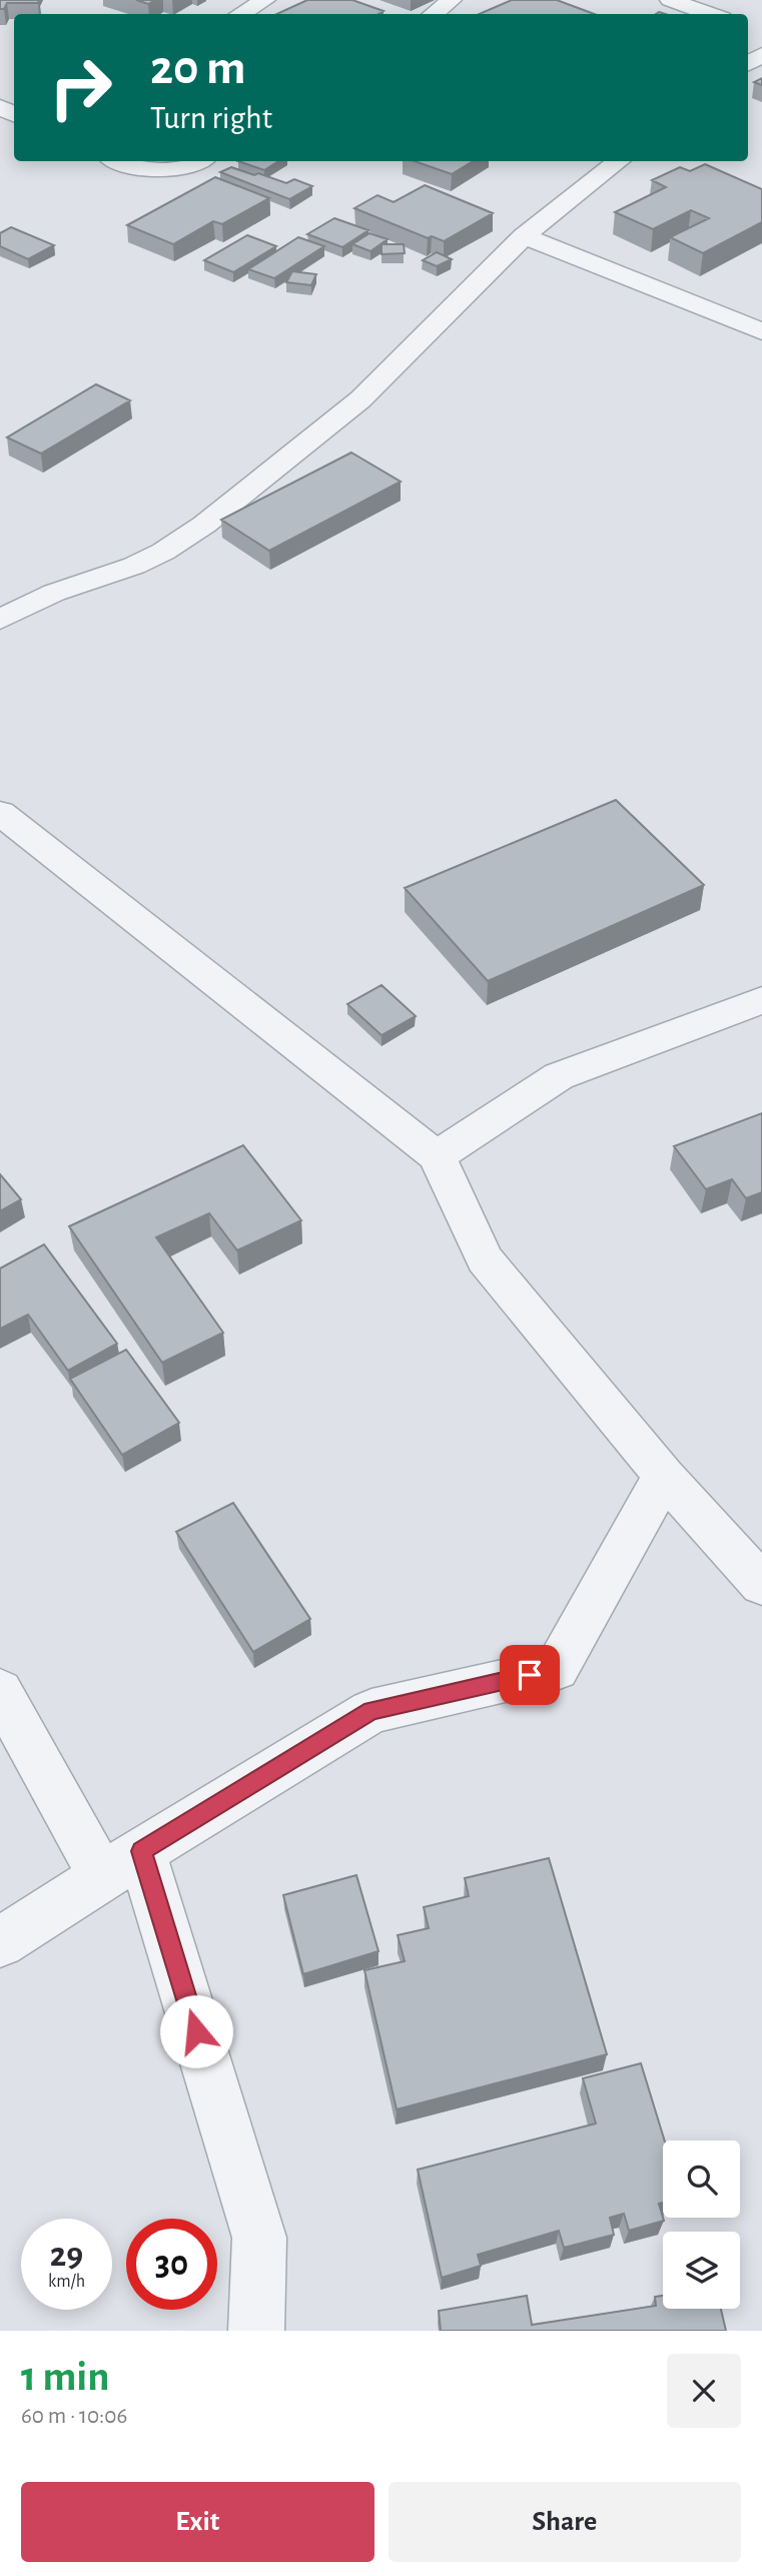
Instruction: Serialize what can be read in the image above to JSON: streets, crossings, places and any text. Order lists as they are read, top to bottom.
{
  "page": {
    "turn": ["20 m", "Turn right"],
    "speed": "29 km/h",
    "limit": "30",
    "heading": ["1 min", "60 m · 10:06"],
    "buttons": ["Exit", "Share"]
  }
}
